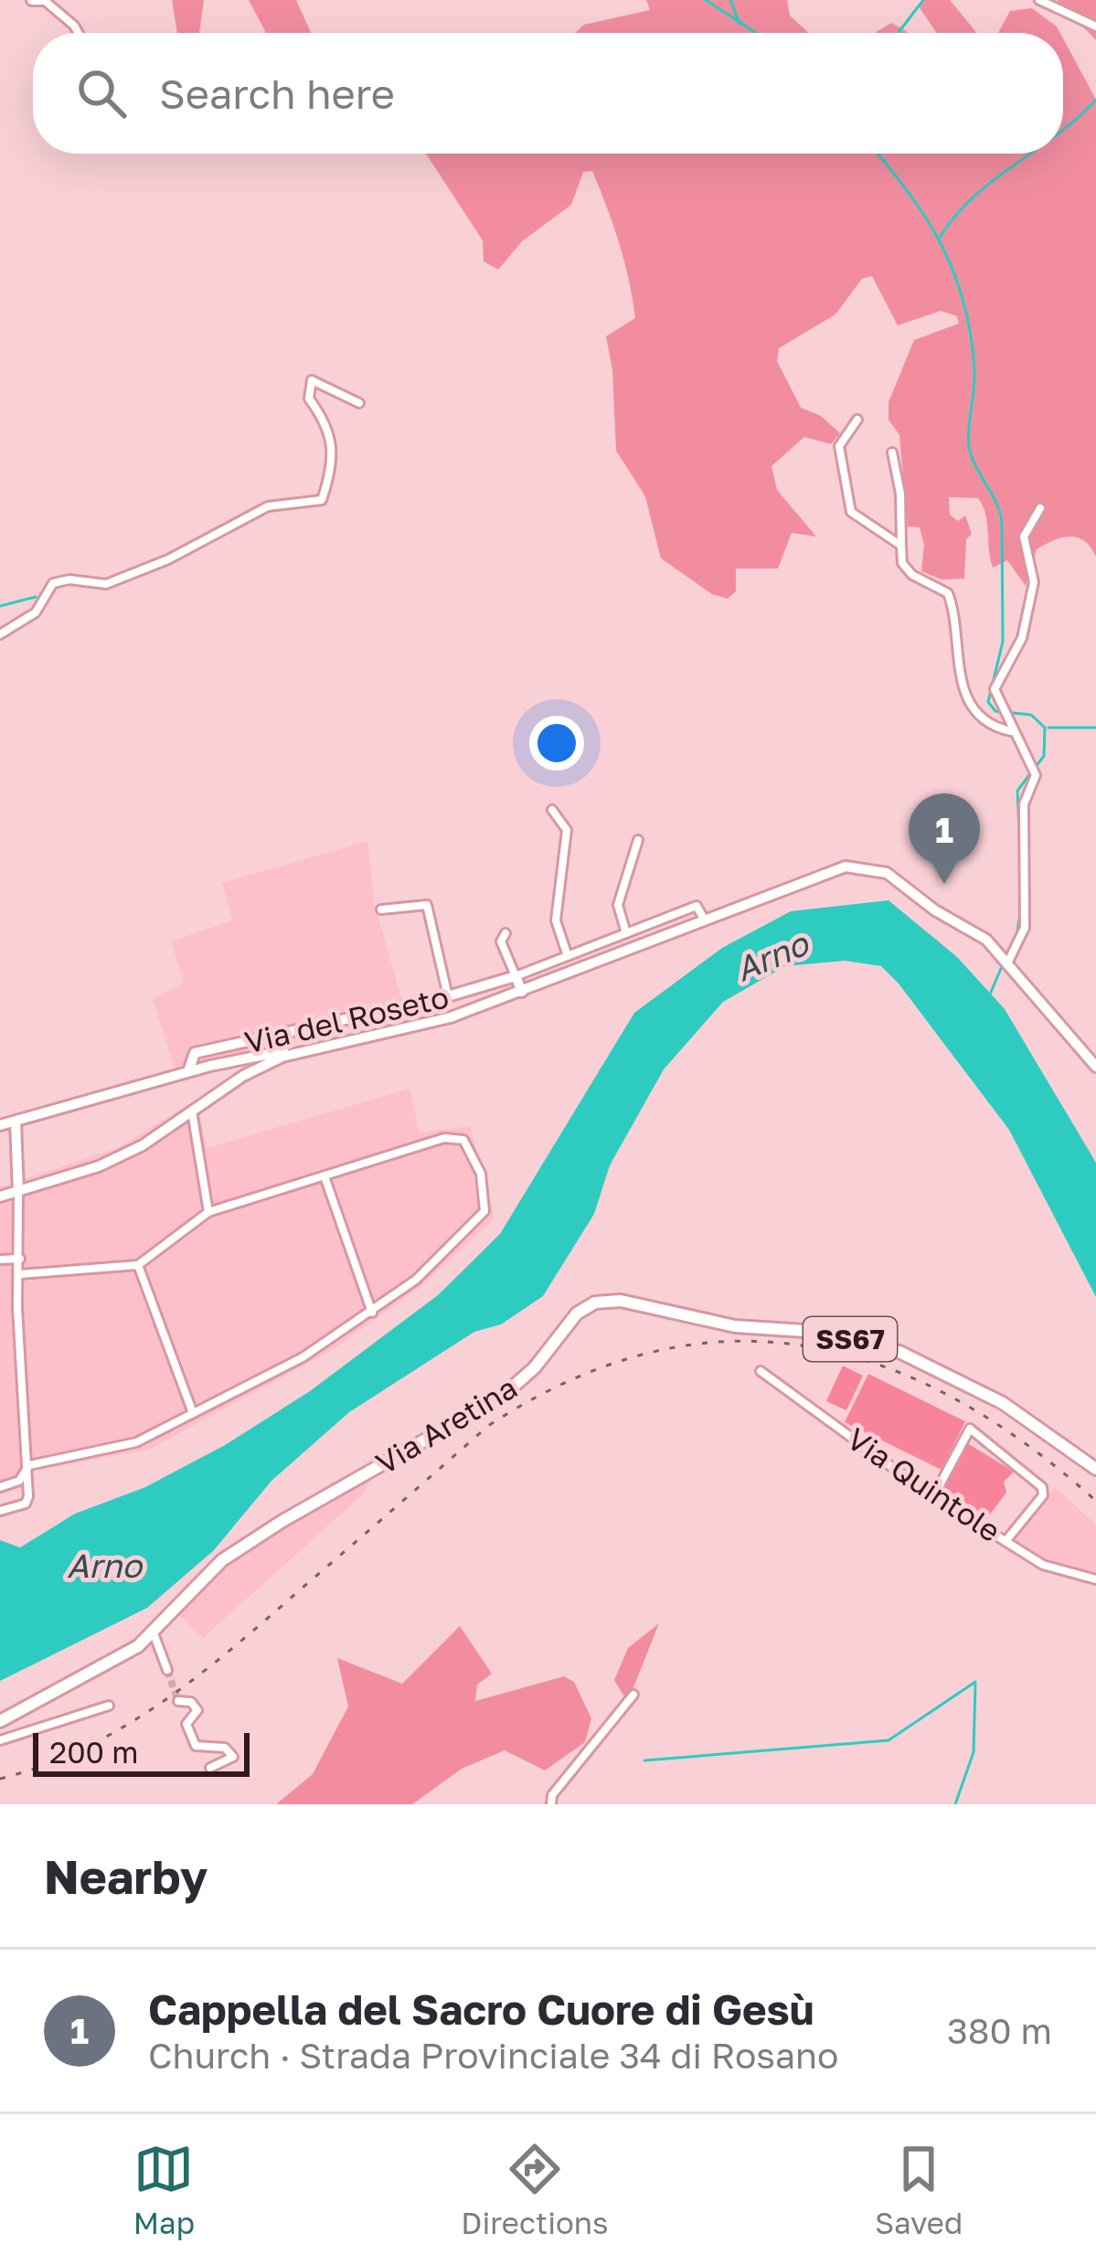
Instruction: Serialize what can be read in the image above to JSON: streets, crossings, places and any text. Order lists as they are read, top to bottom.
{
  "streets": {
    "main road": ["Via del Roseto", "SS67", "Via Aretina"],
    "street": ["Via Quintole"]
  },
  "water": ["Arno"],
  "scale_bar": "200 m",
  "page": {
    "search": "Search here",
    "pins": "1",
    "scale": "200 m",
    "heading": "Nearby",
    "list": [
      {
        "mark": "1",
        "name": "Cappella del Sacro Cuore di Gesù",
        "note": "Church · Strada Provinciale 34 di Rosano",
        "value": "380 m"
      }
    ],
    "nav": ["Map", "Directions", "Saved"]
  }
}
